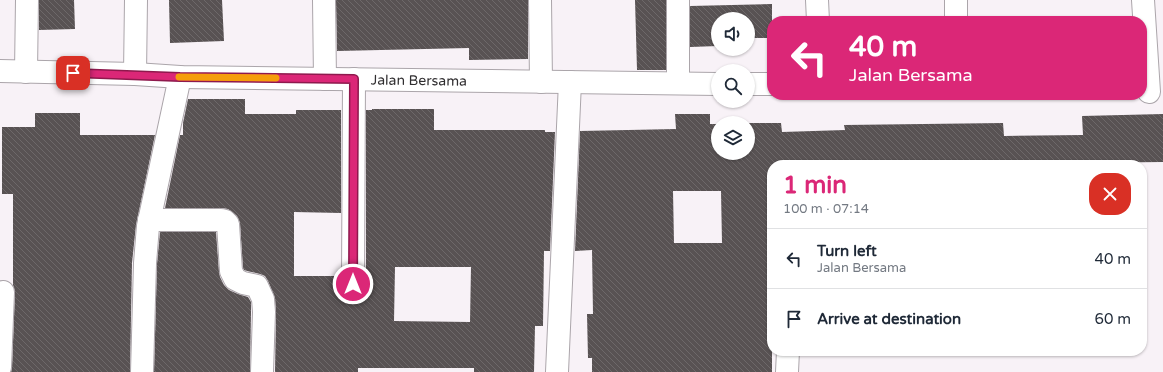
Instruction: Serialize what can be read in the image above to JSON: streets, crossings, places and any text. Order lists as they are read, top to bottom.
{
  "streets": {
    "street": ["Jalan Bersama"]
  },
  "page": {
    "turn": ["40 m", "Jalan Bersama"],
    "heading": ["1 min", "100 m · 07:14"],
    "list": [
      {
        "name": "Turn left",
        "note": "Jalan Bersama",
        "value": "40 m"
      },
      {
        "name": "Arrive at destination",
        "value": "60 m"
      }
    ]
  }
}
